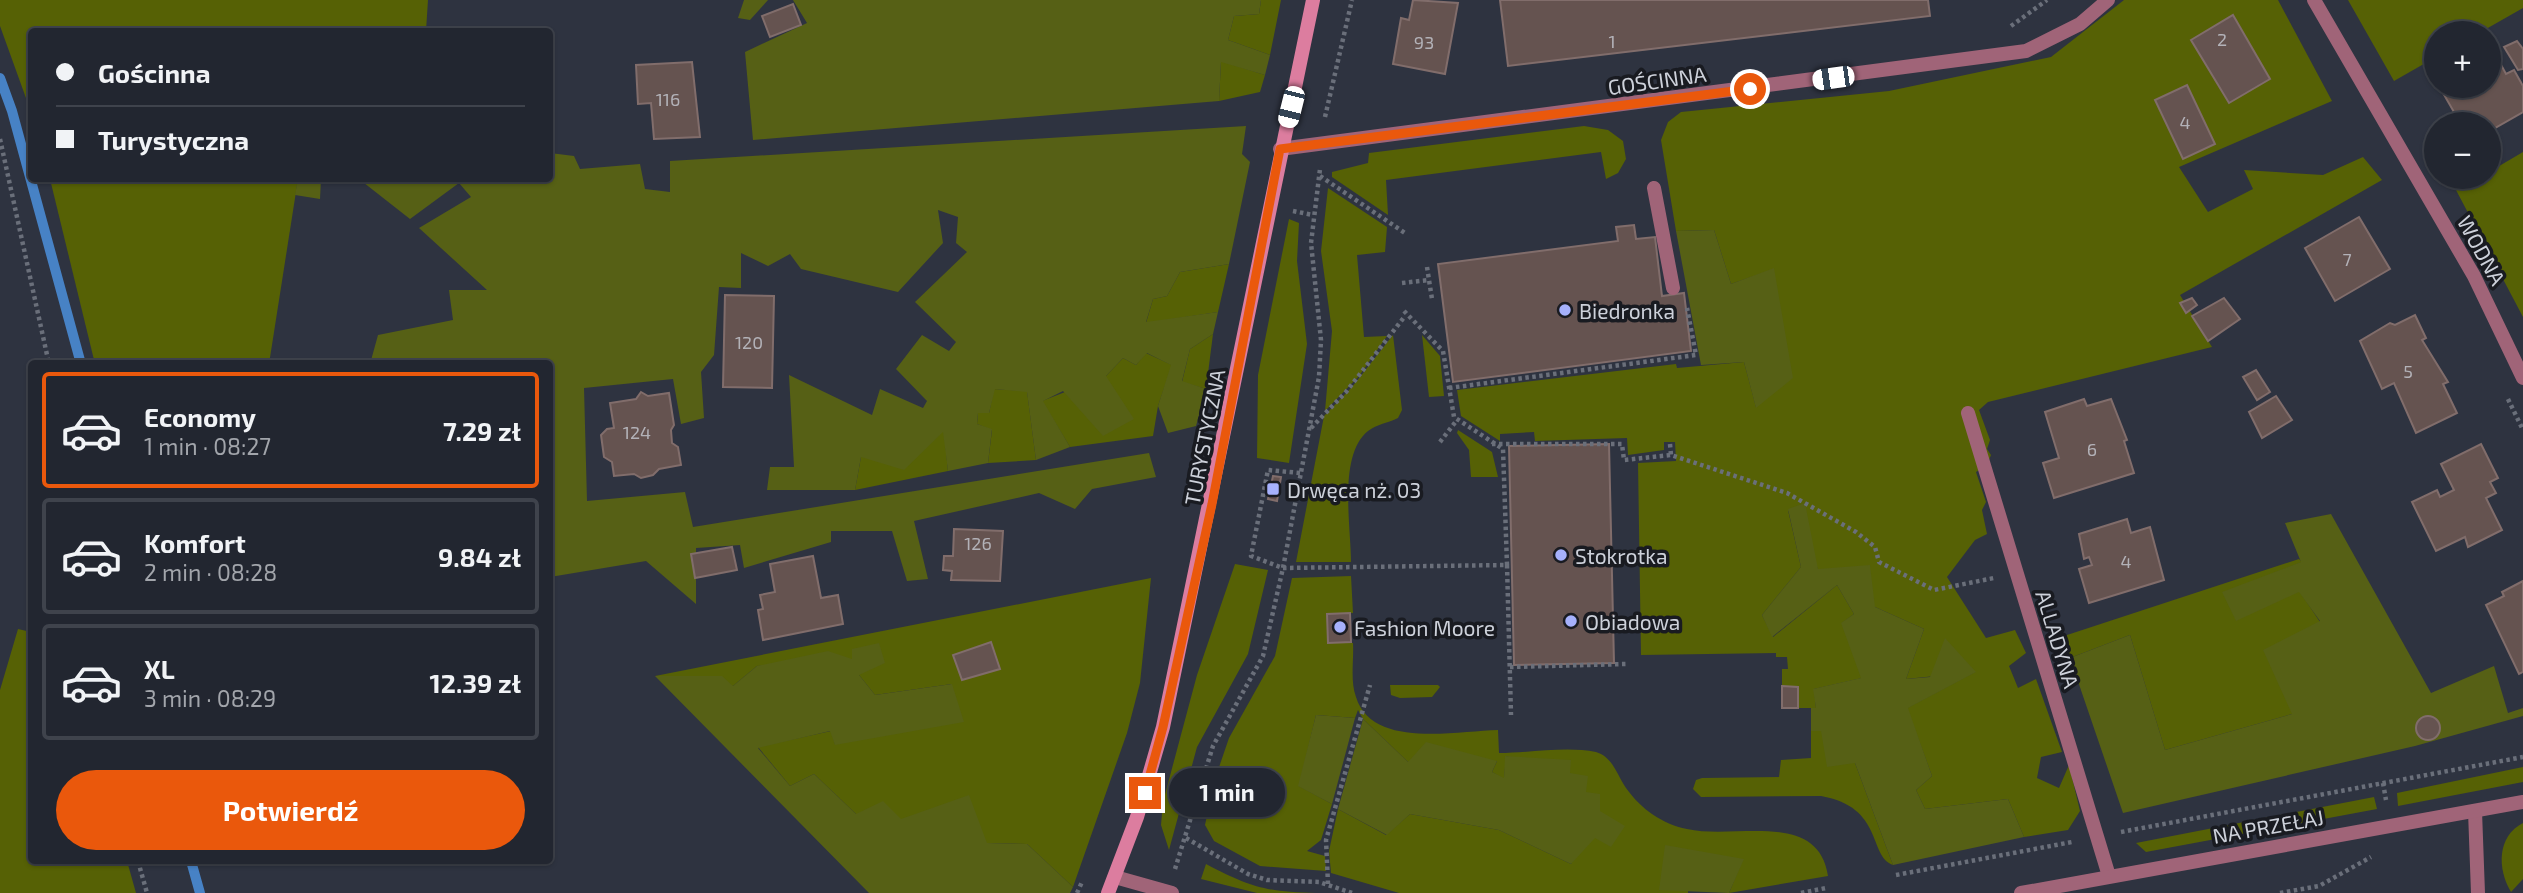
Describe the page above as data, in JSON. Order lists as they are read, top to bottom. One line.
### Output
{"streets":{"main road":["TURYSTYCZNA"],"street":["GOŚCINNA","WODNA","ALLADYNA","NA PRZEŁAJ"]},"crossings":[["GOŚCINNA","TURYSTYCZNA"],["ALLADYNA","NA PRZEŁAJ"]],"places":{"other":["Biedronka","Stokrotka","Obiadowa","Fashion Moore"],"transit":["Drwęca nż. 03"]},"house_numbers":["2","1","93","116","4","7","120","5","124","6","126","4"],"page":{"map_buttons":["+","−"],"banner":["Gościnna","Turystyczna"],"list":[{"name":"Economy","note":"1 min · 08:27","value":"7.29 zł"},{"name":"Komfort","note":"2 min · 08:28","value":"9.84 zł"},{"name":"XL","note":"3 min · 08:29","value":"12.39 zł"}],"buttons":"Potwierdź","bubble":"1 min"}}
